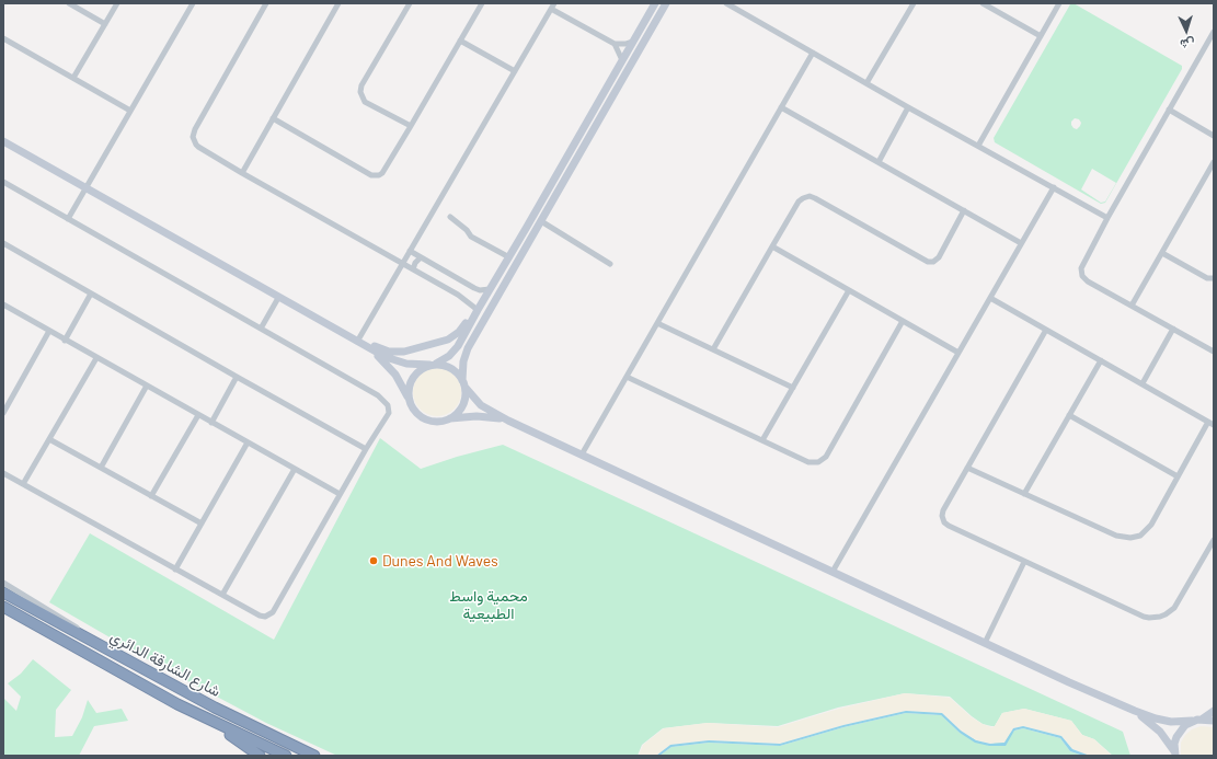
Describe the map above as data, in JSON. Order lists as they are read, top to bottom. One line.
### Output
{"streets":{"highway":["شارع الشارقة الدائري"]},"parks":["محمية واسط الطبيعية"],"places":["Dunes And Waves"],"north":"bottom"}
